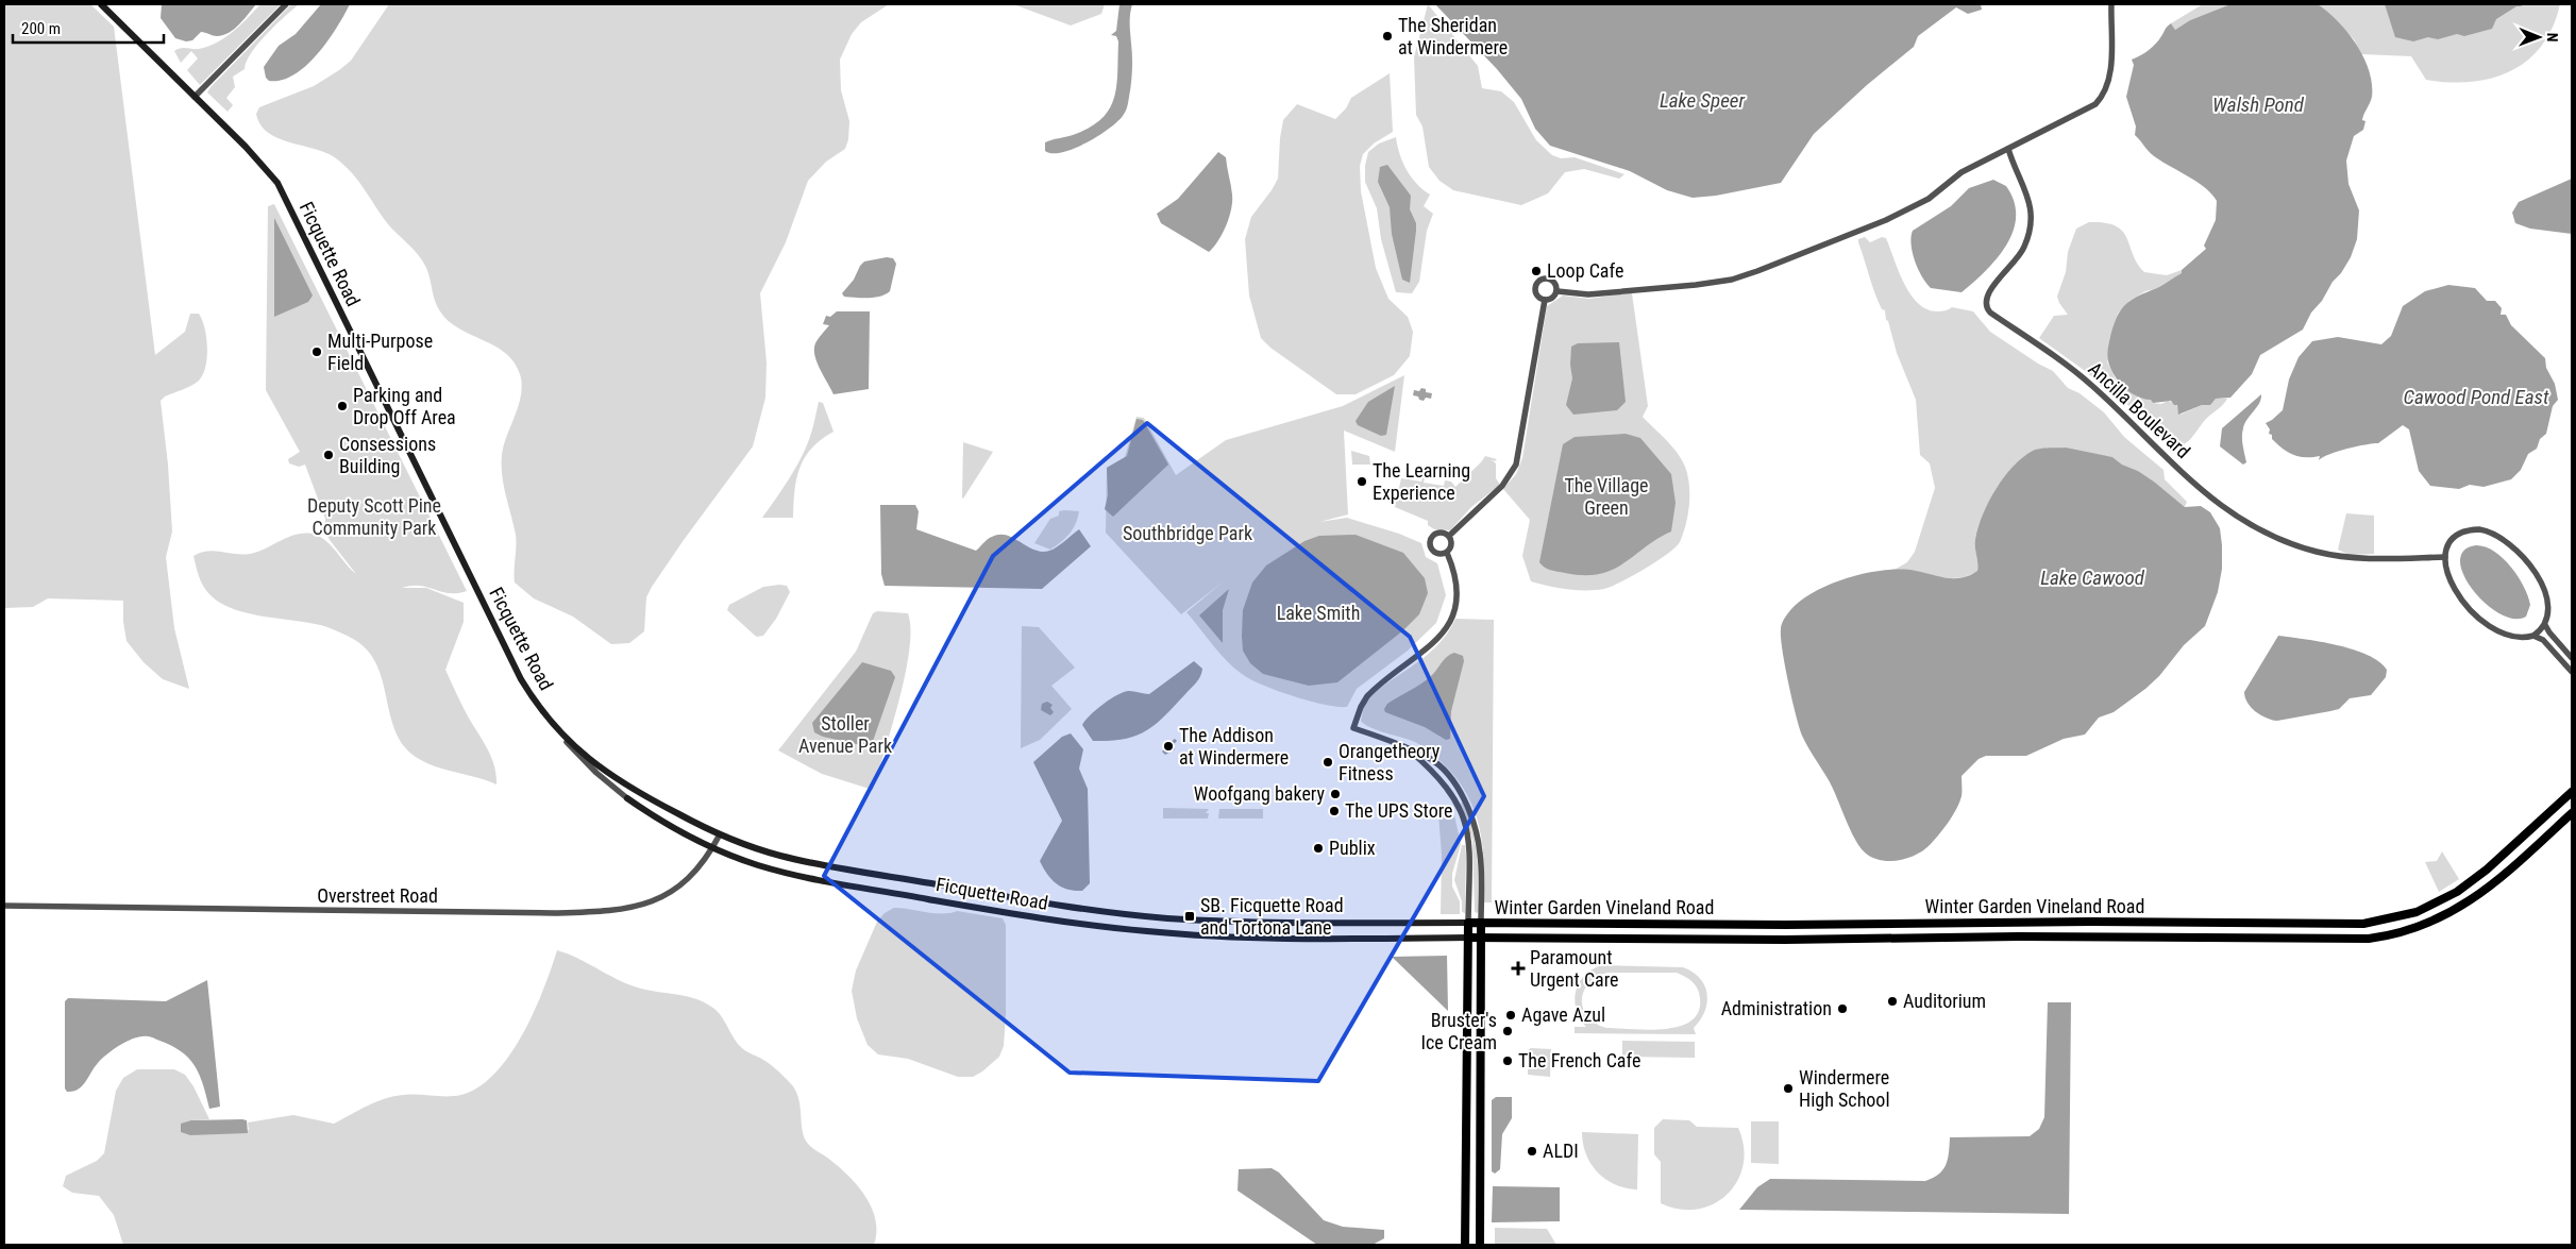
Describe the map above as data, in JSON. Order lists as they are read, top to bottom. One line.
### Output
{"streets":{"main road":["Ficquette Road","Winter Garden Vineland Road"],"street":["Ancilla Boulevard","Overstreet Road"]},"crossings":[["Ficquette Road","Overstreet Road"],["Ficquette Road","Winter Garden Vineland Road"]],"water":["Lake Speer","Walsh Pond","Cawood Pond East","Lake Cawood"],"parks":["The Village Green","Deputy Scott Pine Community Park","Southbridge Park","Lake Smith","Stoller Avenue Park"],"places":{"other":["The Sheridan at Windermere","Loop Cafe","Multi-Purpose Field","Parking and Drop Off Area","Consessions Building","The Learning Experience","The Addison at Windermere","Orangetheory Fitness","Woofgang bakery","The UPS Store","Publix","Auditorium","Administration","Agave Azul","Bruster's Ice Cream","The French Cafe","Windermere High School","ALDI"],"transit":["SB. Ficquette Road and Tortona Lane"],"health":["Paramount Urgent Care"]},"scale_bar":"200 m","north":"right"}
